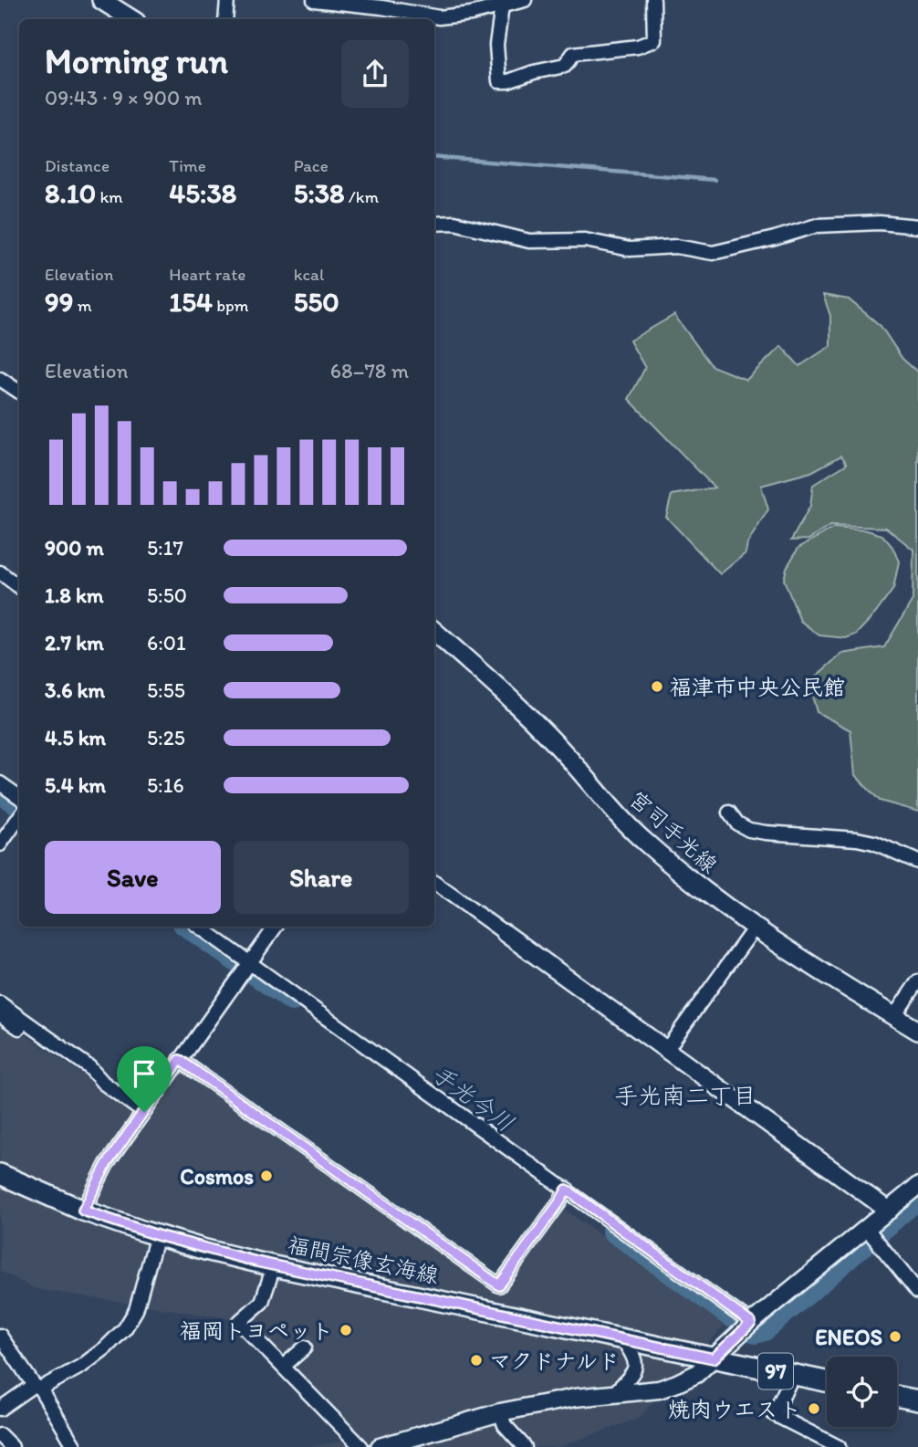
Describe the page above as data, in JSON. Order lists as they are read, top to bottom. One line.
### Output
{"streets":{"main road":["宮司手光線","福間宗像玄海線","97"]},"districts":["手光南二丁目"],"water":["手光今川"],"places":["福津市中央公民館","Cosmos","福岡トヨペット","ENEOS","マクドナルド","焼肉ウエスト"],"page":{"heading":["Morning run","09:43 · 9 × 900 m"],"stats":[["Distance","8.10 km"],["Time","45:38"],["Pace","5:38 /km"],["Elevation","99 m"],["Heart rate","154 bpm"],["kcal","550"]],"chart":["Elevation","68–78 m"],"list":[{"name":"900 m","note":"5:17"},{"name":"1.8 km","note":"5:50"},{"name":"2.7 km","note":"6:01"},{"name":"3.6 km","note":"5:55"},{"name":"4.5 km","note":"5:25"},{"name":"5.4 km","note":"5:16"}],"buttons":["Save","Share"]}}
